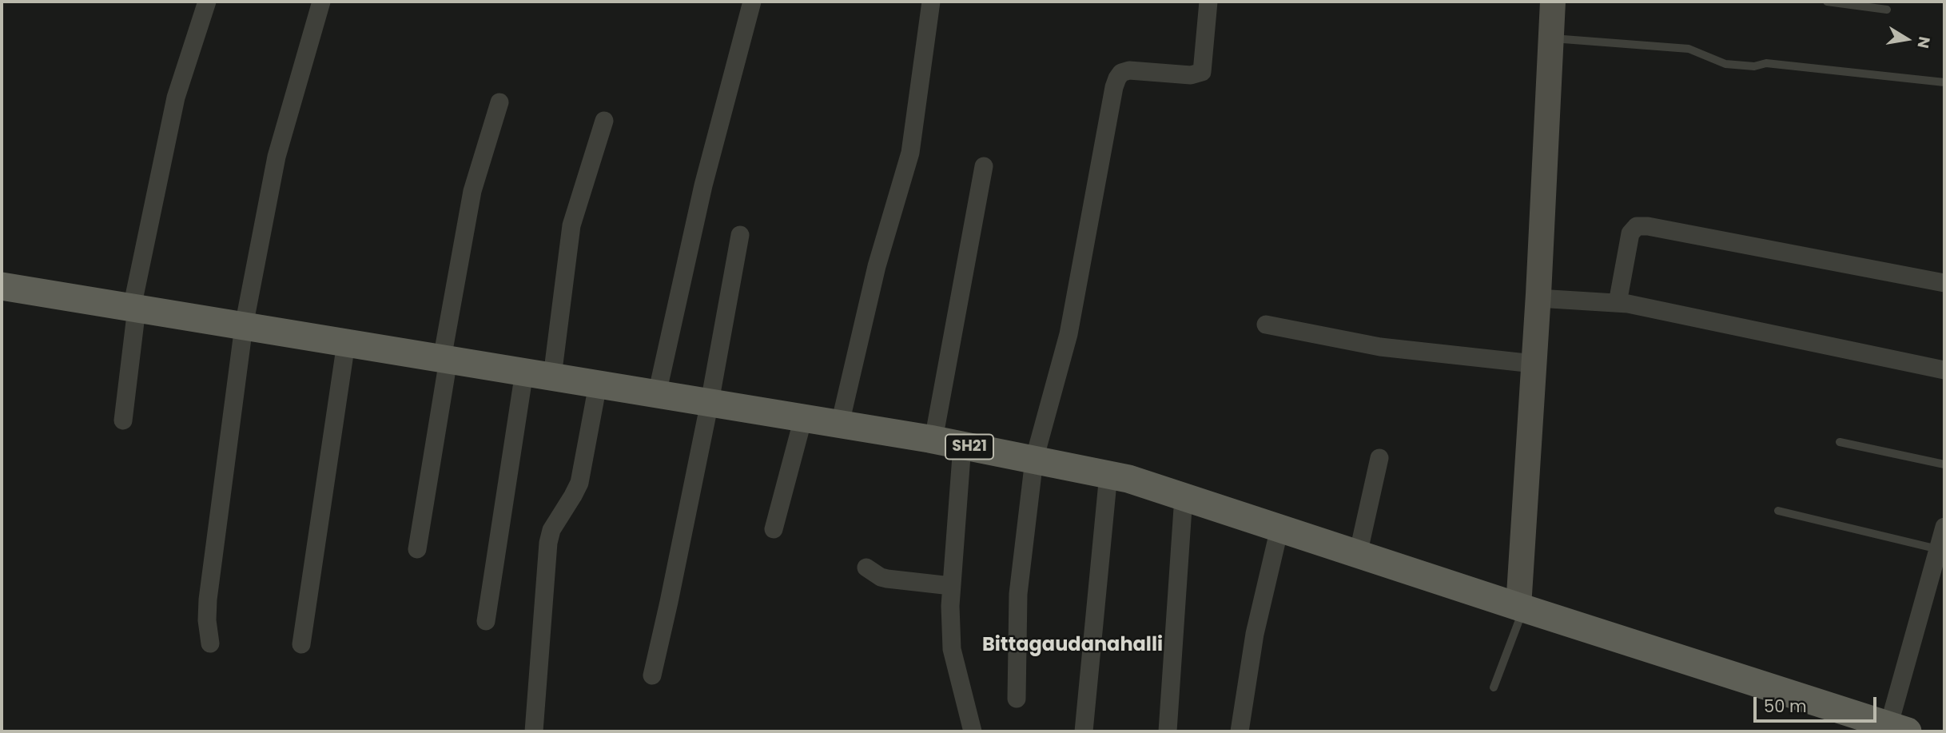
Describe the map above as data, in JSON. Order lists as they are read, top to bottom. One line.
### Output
{"streets":{"main road":["SH21"]},"districts":["Bittagaudanahalli"],"scale_bar":"50 m","north":"right"}
